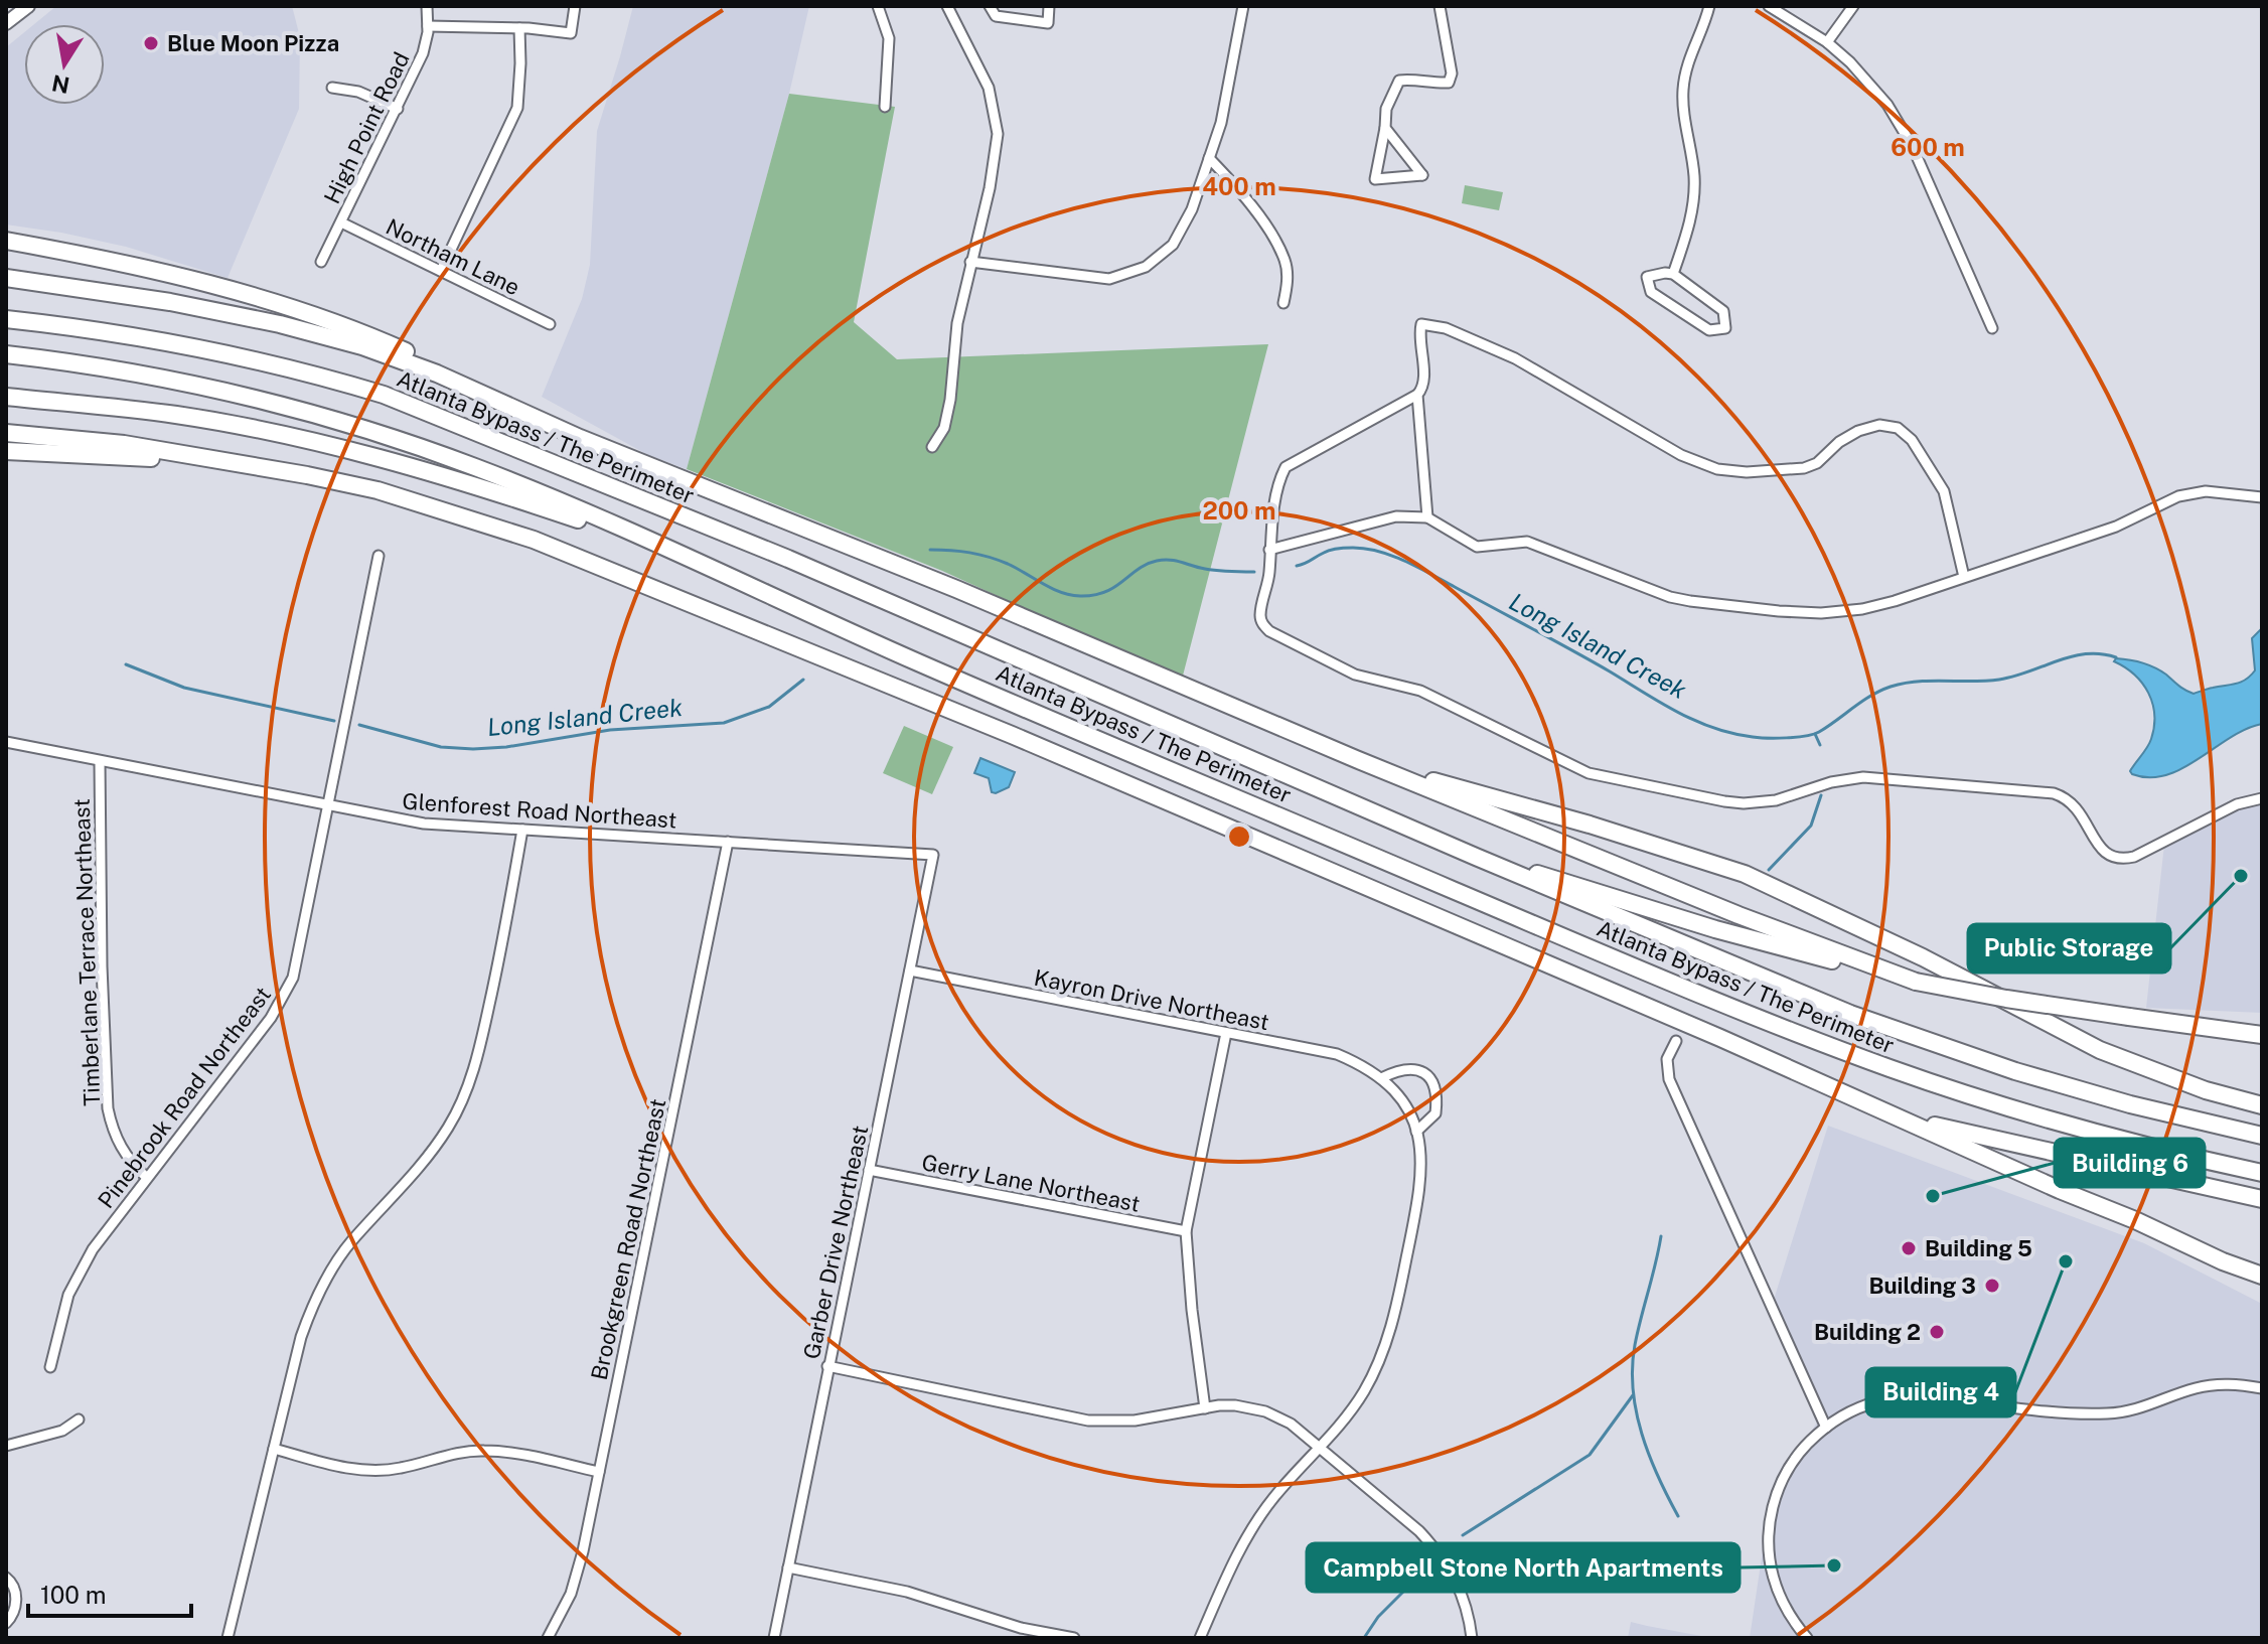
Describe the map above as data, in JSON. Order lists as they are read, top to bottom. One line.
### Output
{"streets":{"highway":["Atlanta Bypass / The Perimeter"],"street":["High Point Road","Northam Lane","Glenforest Road Northeast","Timberlane Terrace Northeast","Kayron Drive Northeast","Pinebrook Road Northeast","Gerry Lane Northeast","Brookgreen Road Northeast","Garber Drive Northeast"]},"crossings":[["High Point Road","Northam Lane"],["Glenforest Road Northeast","Timberlane Terrace Northeast"],["Glenforest Road Northeast","Pinebrook Road Northeast"],["Glenforest Road Northeast","Brookgreen Road Northeast"],["Glenforest Road Northeast","Garber Drive Northeast"],["Timberlane Terrace Northeast","Pinebrook Road Northeast"],["Kayron Drive Northeast","Garber Drive Northeast"],["Gerry Lane Northeast","Garber Drive Northeast"]],"water":["Long Island Creek"],"places":["Blue Moon Pizza","Public Storage","Building 6","Building 5","Building 4","Building 3","Building 2","Campbell Stone North Apartments"],"scale_bar":"100 m","north":"bottom","rings":["600 m","400 m","200 m"]}
